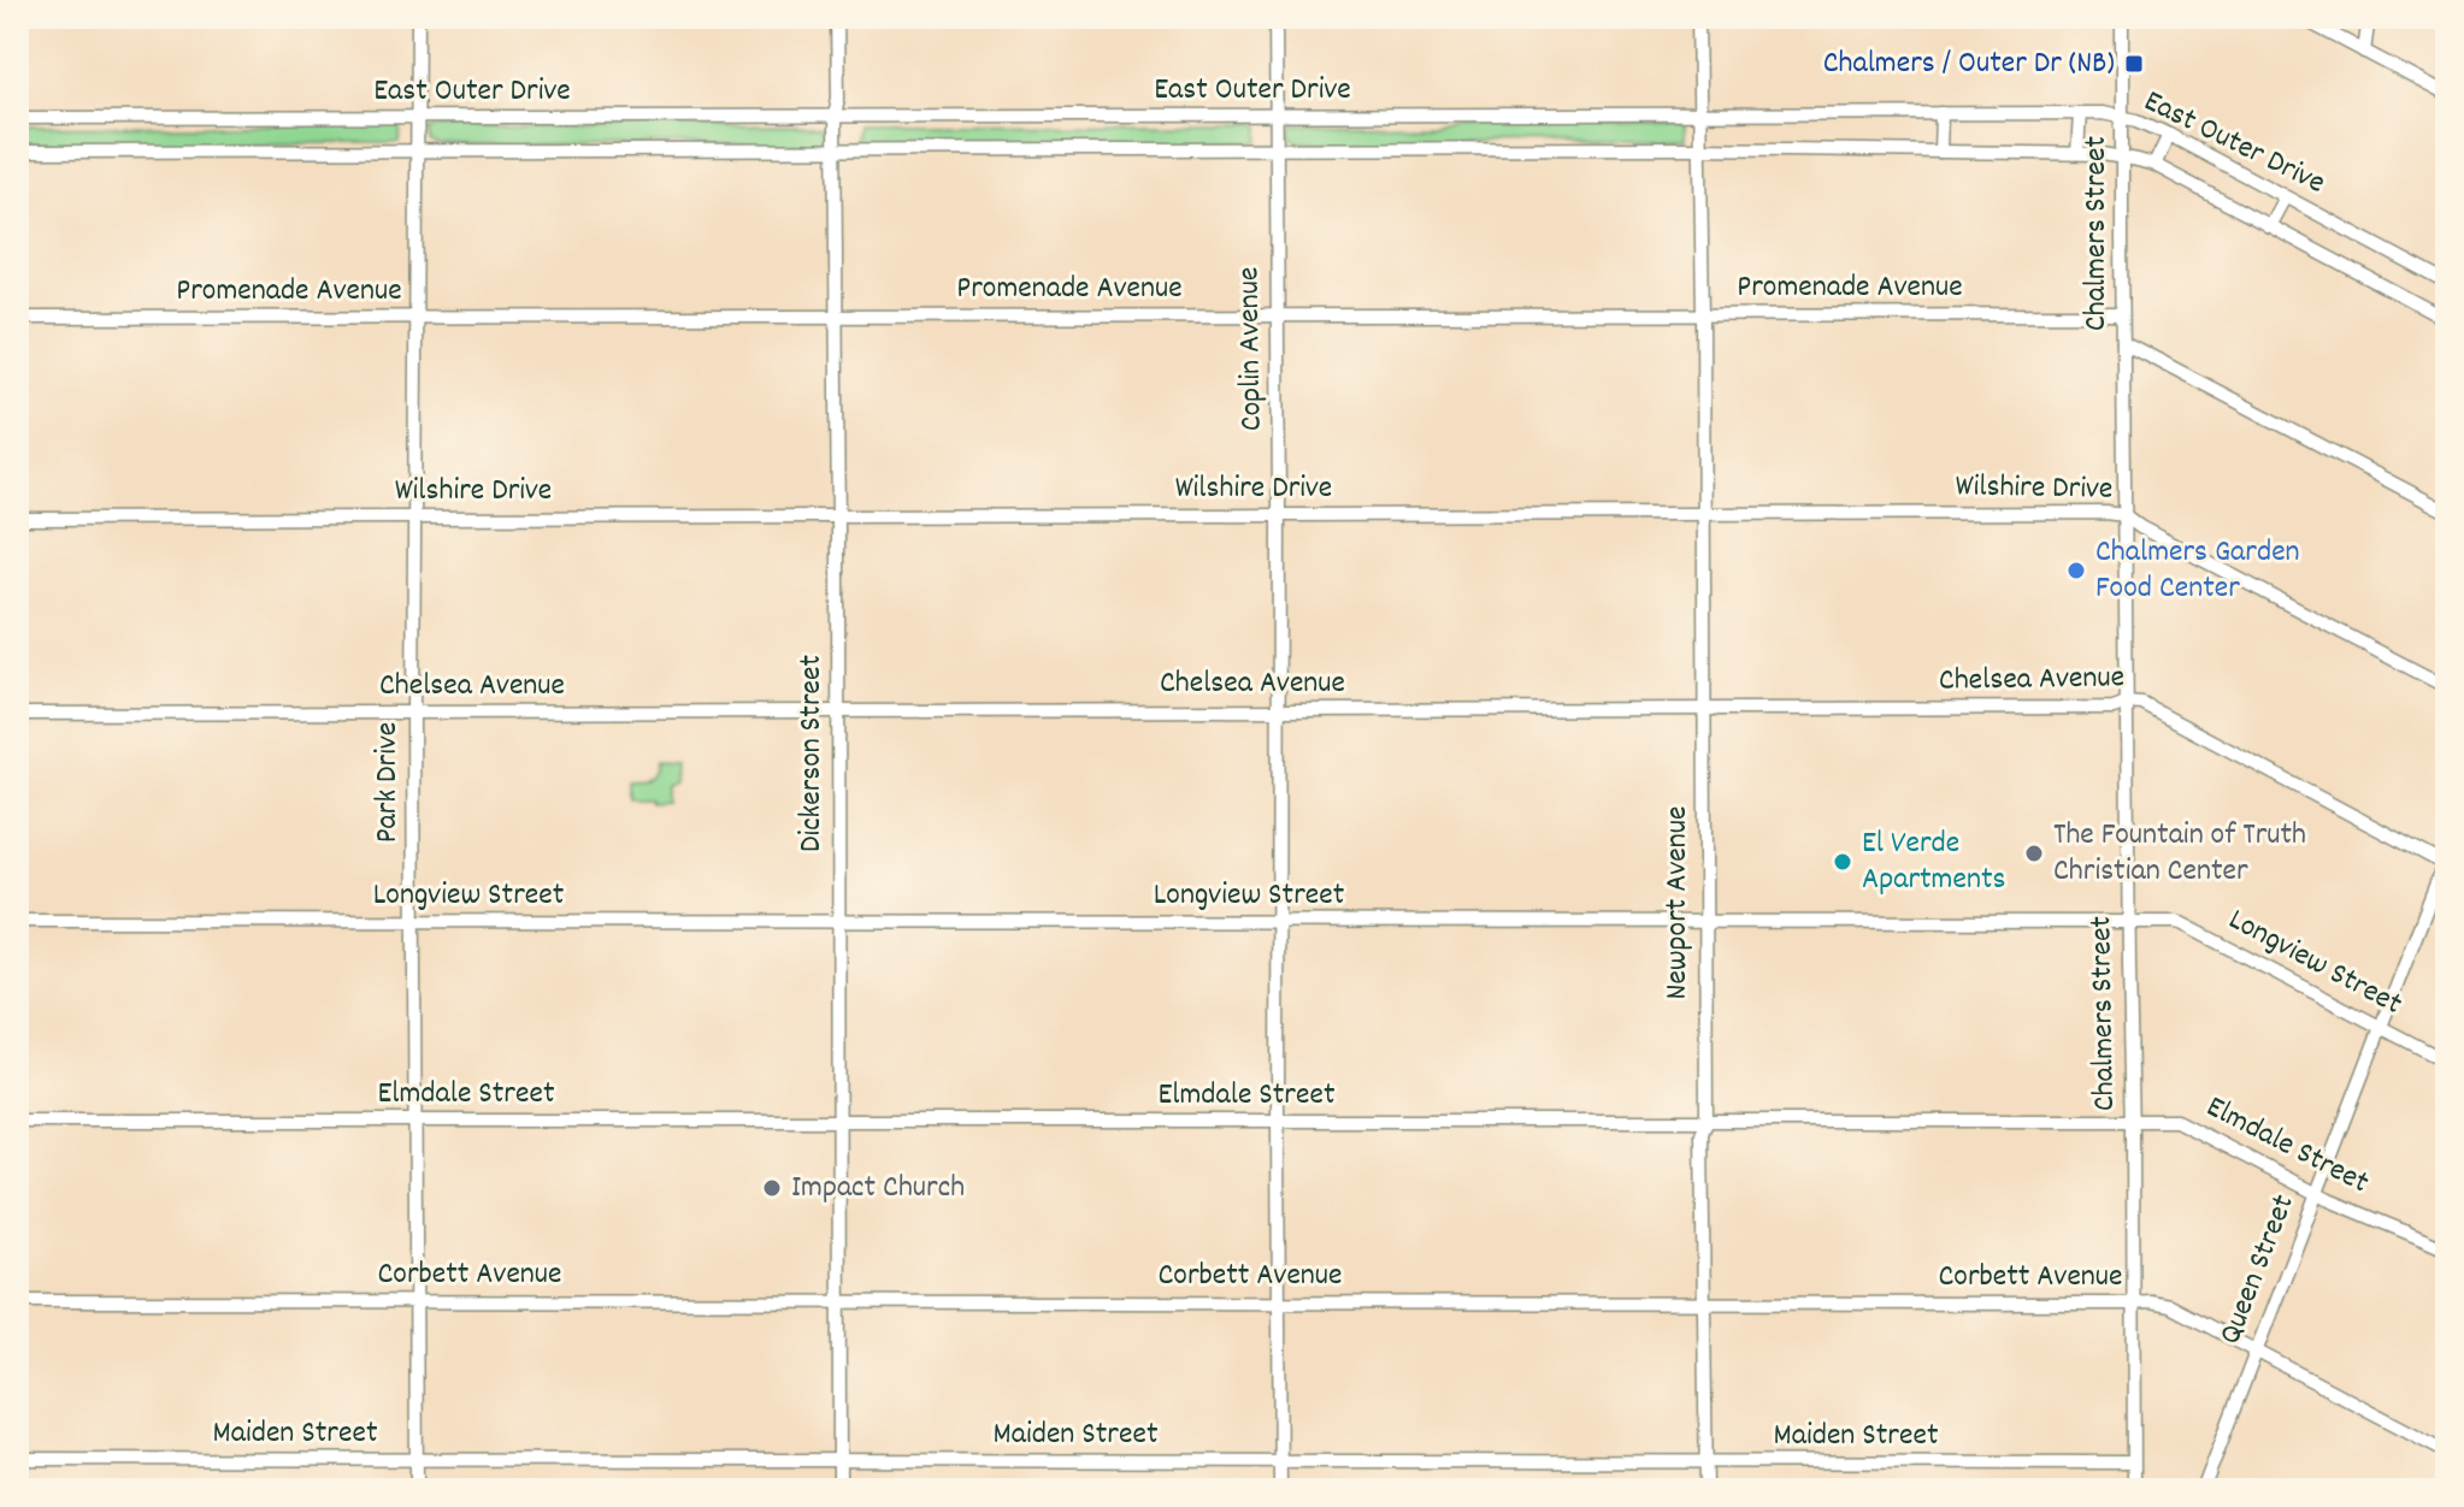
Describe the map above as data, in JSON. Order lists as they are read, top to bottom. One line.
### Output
{"streets":{"street":["East Outer Drive","Chalmers Street","Promenade Avenue","Coplin Avenue","Wilshire Drive","Chelsea Avenue","Dickerson Street","Park Drive","Longview Street","Newport Avenue","Elmdale Street","Queen Street","Corbett Avenue","Maiden Street"]},"crossings":[["East Outer Drive","Chalmers Street"],["East Outer Drive","Coplin Avenue"],["East Outer Drive","Dickerson Street"],["East Outer Drive","Park Drive"],["East Outer Drive","Newport Avenue"],["Chalmers Street","Promenade Avenue"],["Chalmers Street","Wilshire Drive"],["Chalmers Street","Chelsea Avenue"],["Chalmers Street","Longview Street"],["Chalmers Street","Elmdale Street"],["Chalmers Street","Corbett Avenue"],["Chalmers Street","Maiden Street"],["Promenade Avenue","Coplin Avenue"],["Promenade Avenue","Dickerson Street"],["Promenade Avenue","Park Drive"],["Promenade Avenue","Newport Avenue"],["Coplin Avenue","Wilshire Drive"],["Coplin Avenue","Chelsea Avenue"],["Coplin Avenue","Longview Street"],["Coplin Avenue","Elmdale Street"],["Coplin Avenue","Corbett Avenue"],["Coplin Avenue","Maiden Street"],["Wilshire Drive","Dickerson Street"],["Wilshire Drive","Park Drive"],["Wilshire Drive","Newport Avenue"],["Chelsea Avenue","Dickerson Street"],["Chelsea Avenue","Park Drive"],["Chelsea Avenue","Newport Avenue"],["Chelsea Avenue","Queen Street"],["Dickerson Street","Longview Street"],["Dickerson Street","Elmdale Street"],["Dickerson Street","Corbett Avenue"],["Dickerson Street","Maiden Street"],["Park Drive","Longview Street"],["Park Drive","Elmdale Street"],["Park Drive","Corbett Avenue"],["Park Drive","Maiden Street"],["Longview Street","Newport Avenue"],["Longview Street","Queen Street"],["Newport Avenue","Elmdale Street"],["Newport Avenue","Corbett Avenue"],["Newport Avenue","Maiden Street"],["Elmdale Street","Queen Street"],["Queen Street","Corbett Avenue"]],"places":{"transit":["Chalmers / Outer Dr (NB)"],"other":["Chalmers Garden Food Center","The Fountain of Truth Christian Center","El Verde Apartments","Impact Church"]}}
